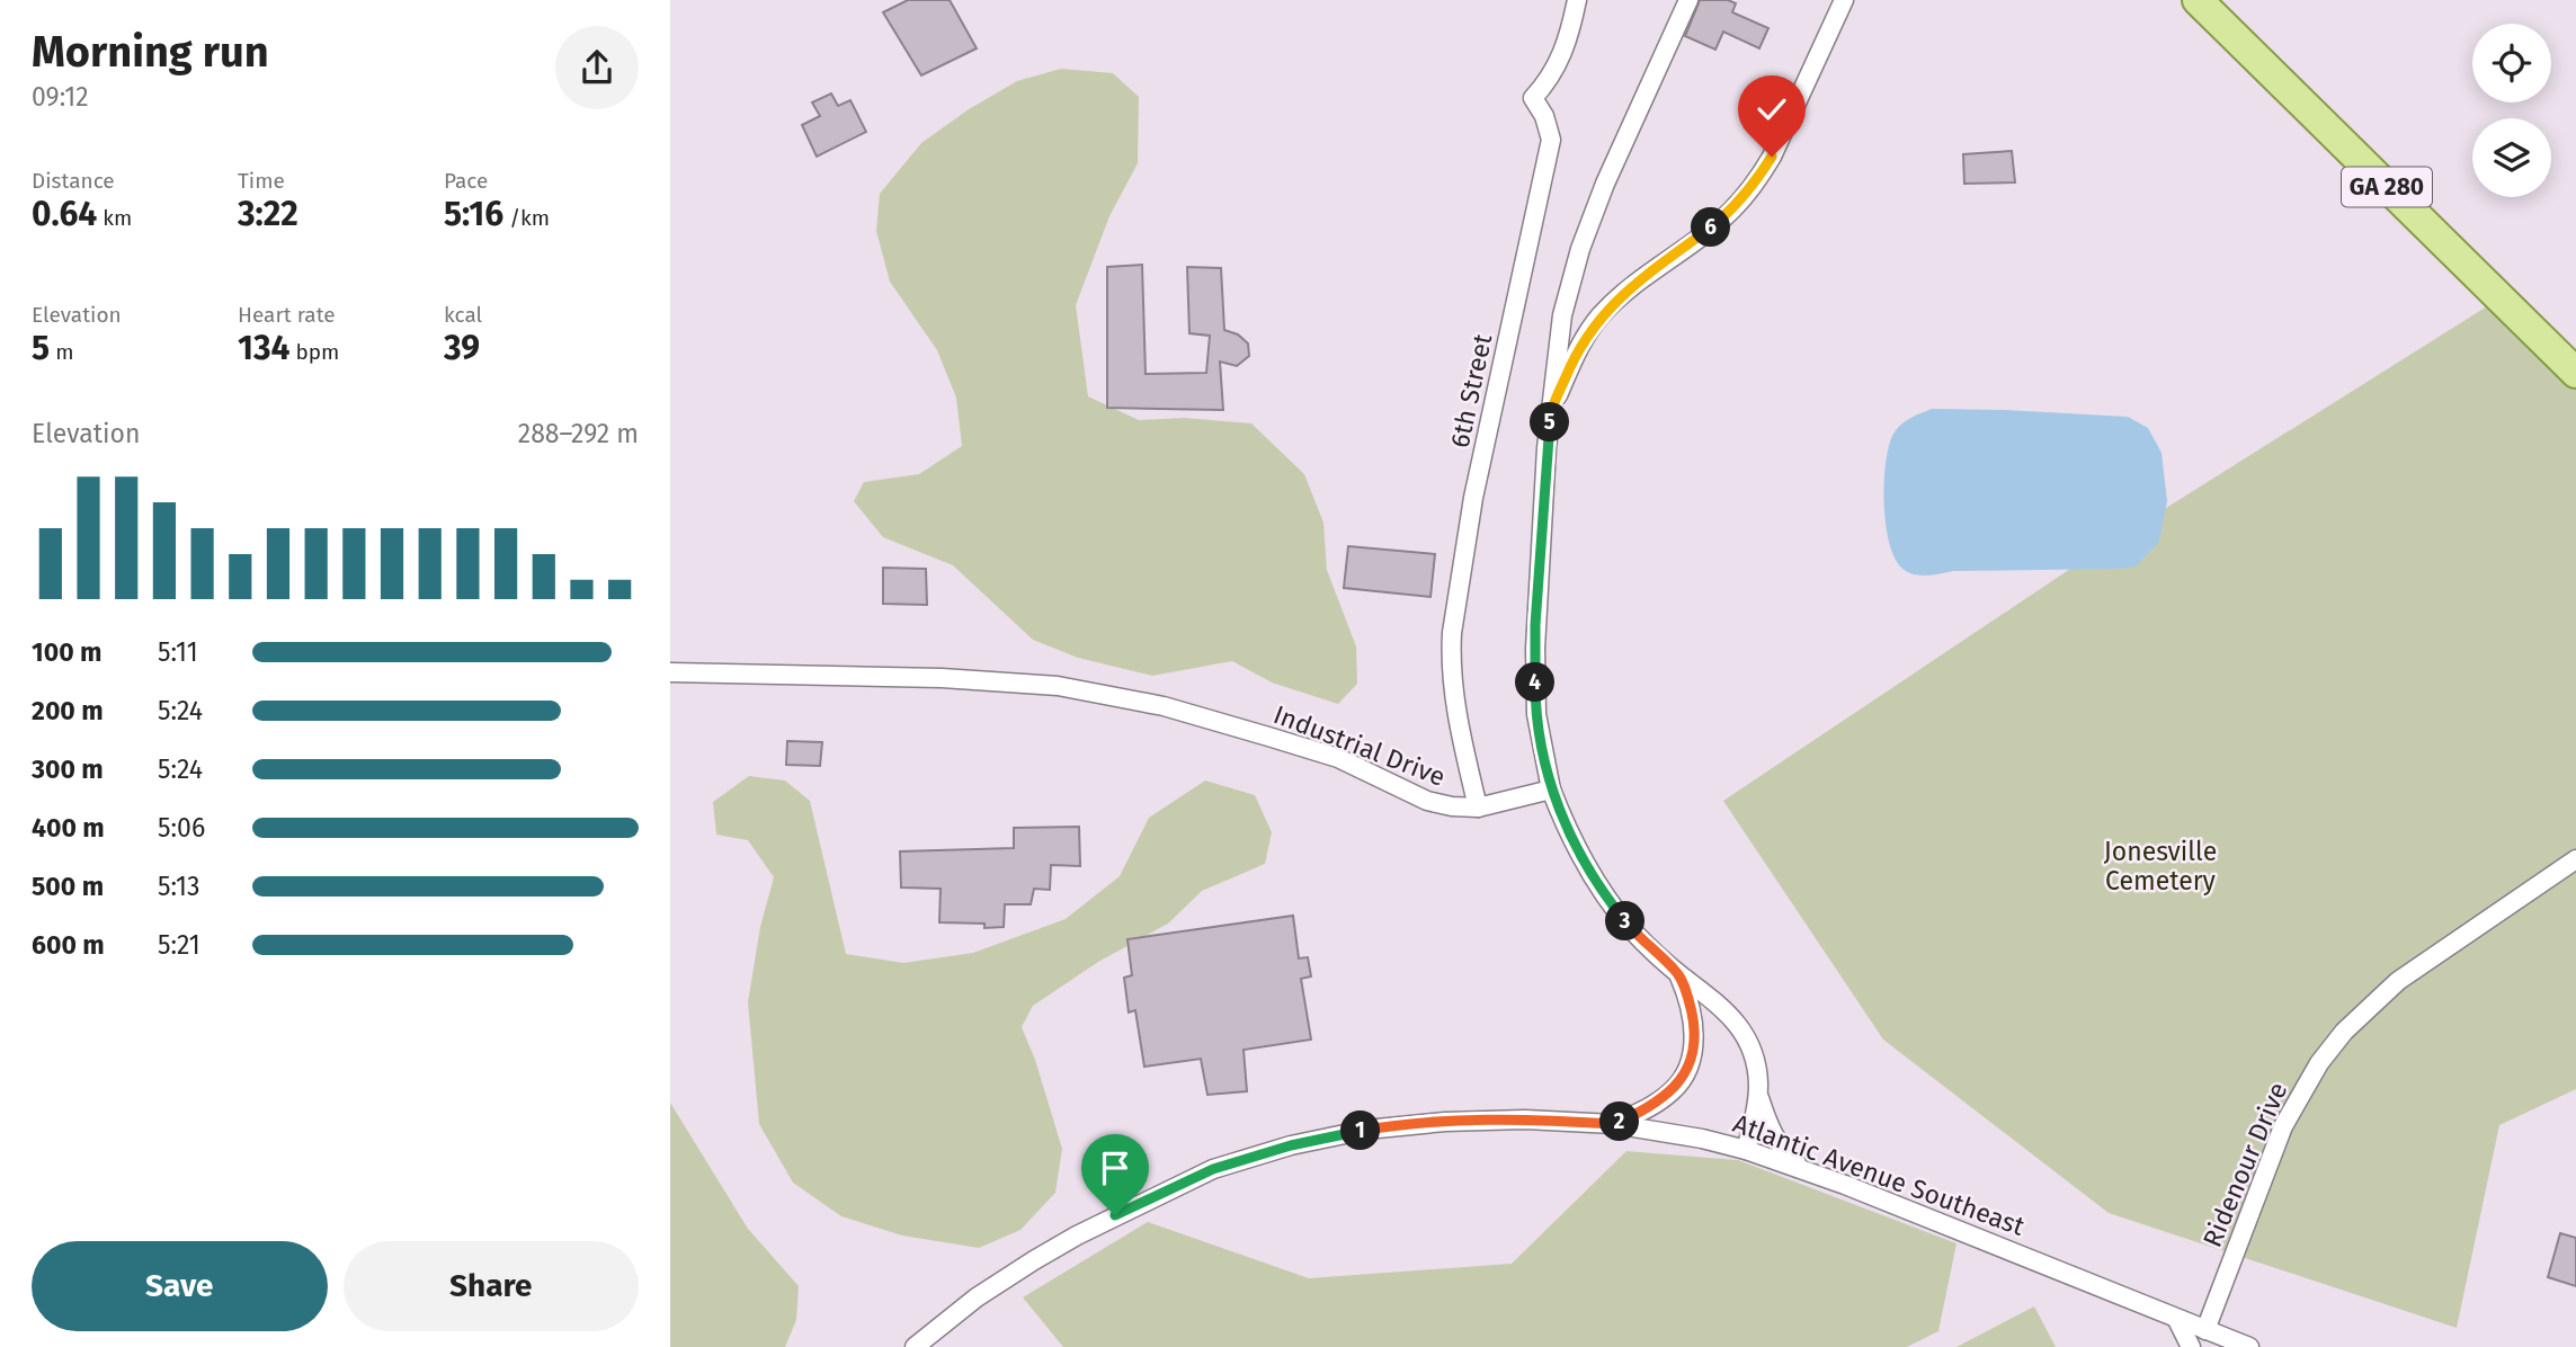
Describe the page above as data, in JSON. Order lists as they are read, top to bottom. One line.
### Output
{"streets":{"main road":["GA 280"],"street":["6th Street","Industrial Drive","Ridenour Drive","Atlantic Avenue Southeast"]},"crossings":[["6th Street","Industrial Drive"],["Ridenour Drive","Atlantic Avenue Southeast"]],"parks":["Jonesville Cemetery"],"page":{"heading":["Morning run","09:12"],"stats":[["Distance","0.64 km"],["Time","3:22"],["Pace","5:16 /km"],["Elevation","5 m"],["Heart rate","134 bpm"],["kcal","39"]],"pins":["6","5","4","3","2","1"],"chart":["Elevation","288–292 m"],"list":[{"name":"100 m","note":"5:11"},{"name":"200 m","note":"5:24"},{"name":"300 m","note":"5:24"},{"name":"400 m","note":"5:06"},{"name":"500 m","note":"5:13"},{"name":"600 m","note":"5:21"}],"buttons":["Save","Share"]}}
